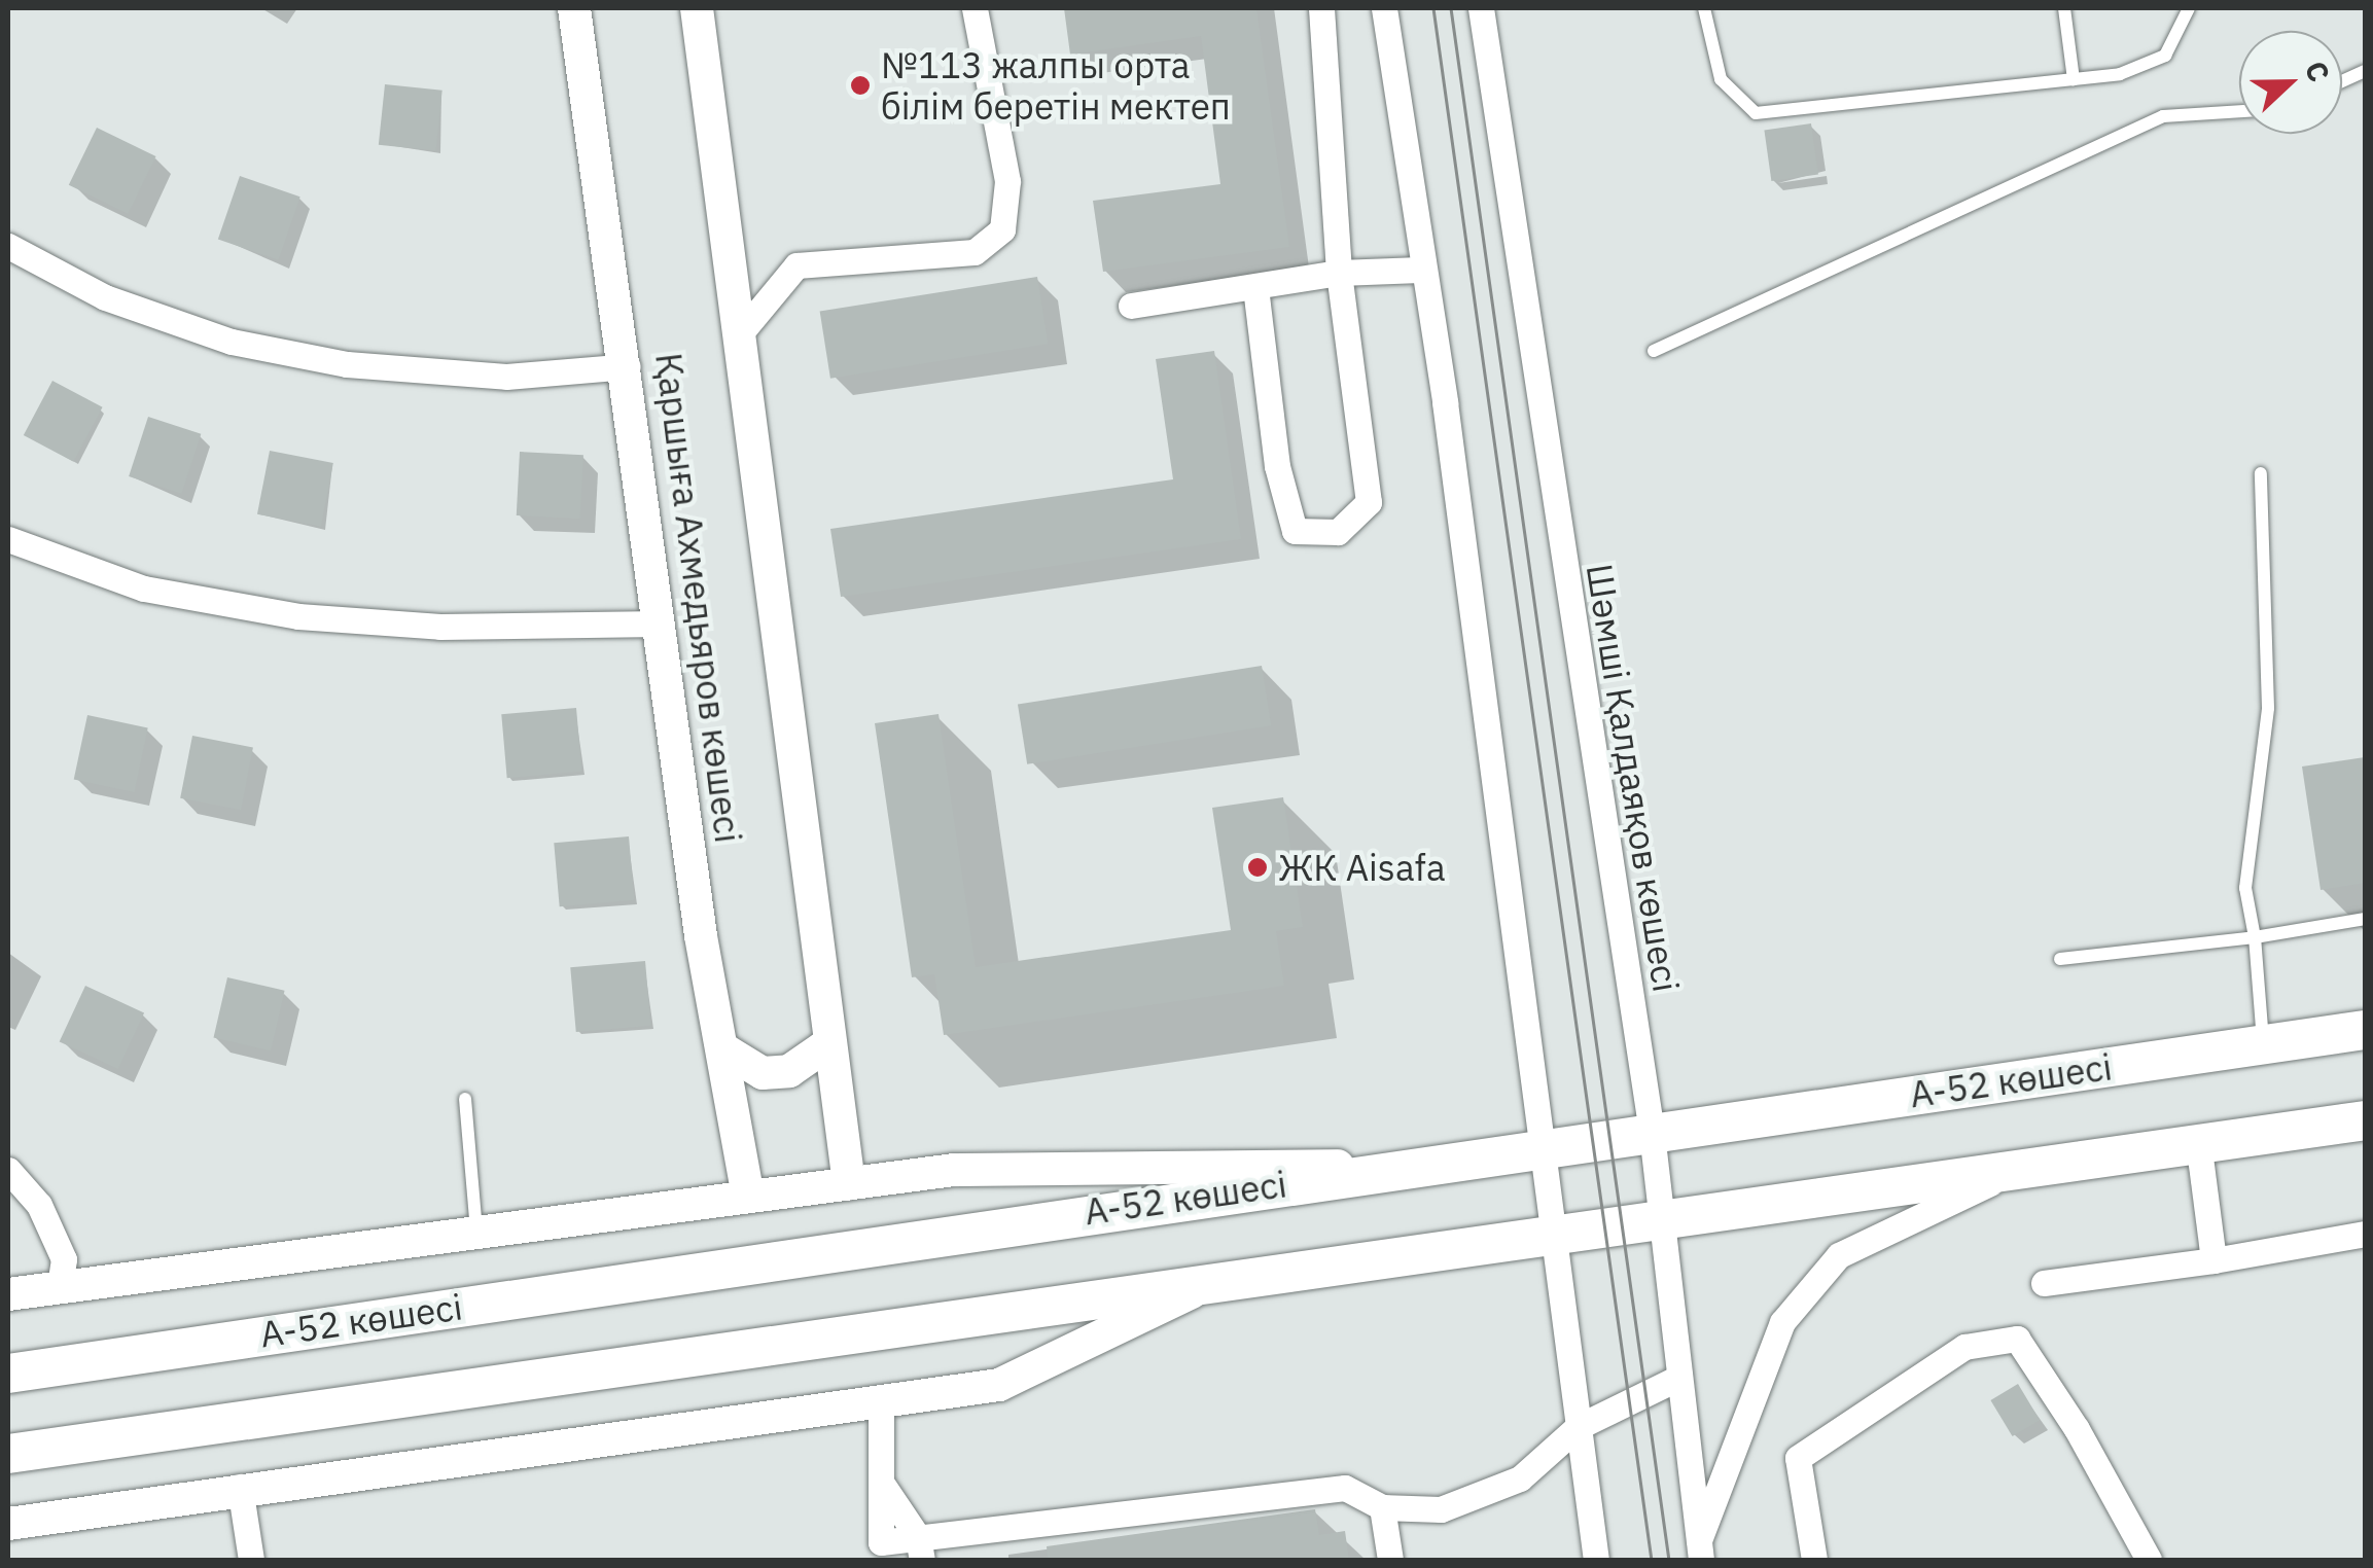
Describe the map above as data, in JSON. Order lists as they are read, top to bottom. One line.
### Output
{"streets":{"main road":["А-52 көшесі"],"street":["Қаршыға Ахмедьяров көшесі","Шәмші Қалдаяқов көшесі"]},"crossings":[["Шәмші Қалдаяқов көшесі","А-52 көшесі"]],"places":["№113 жалпы орта білім беретін мектеп","ЖК Aisafa"],"north":"right"}
